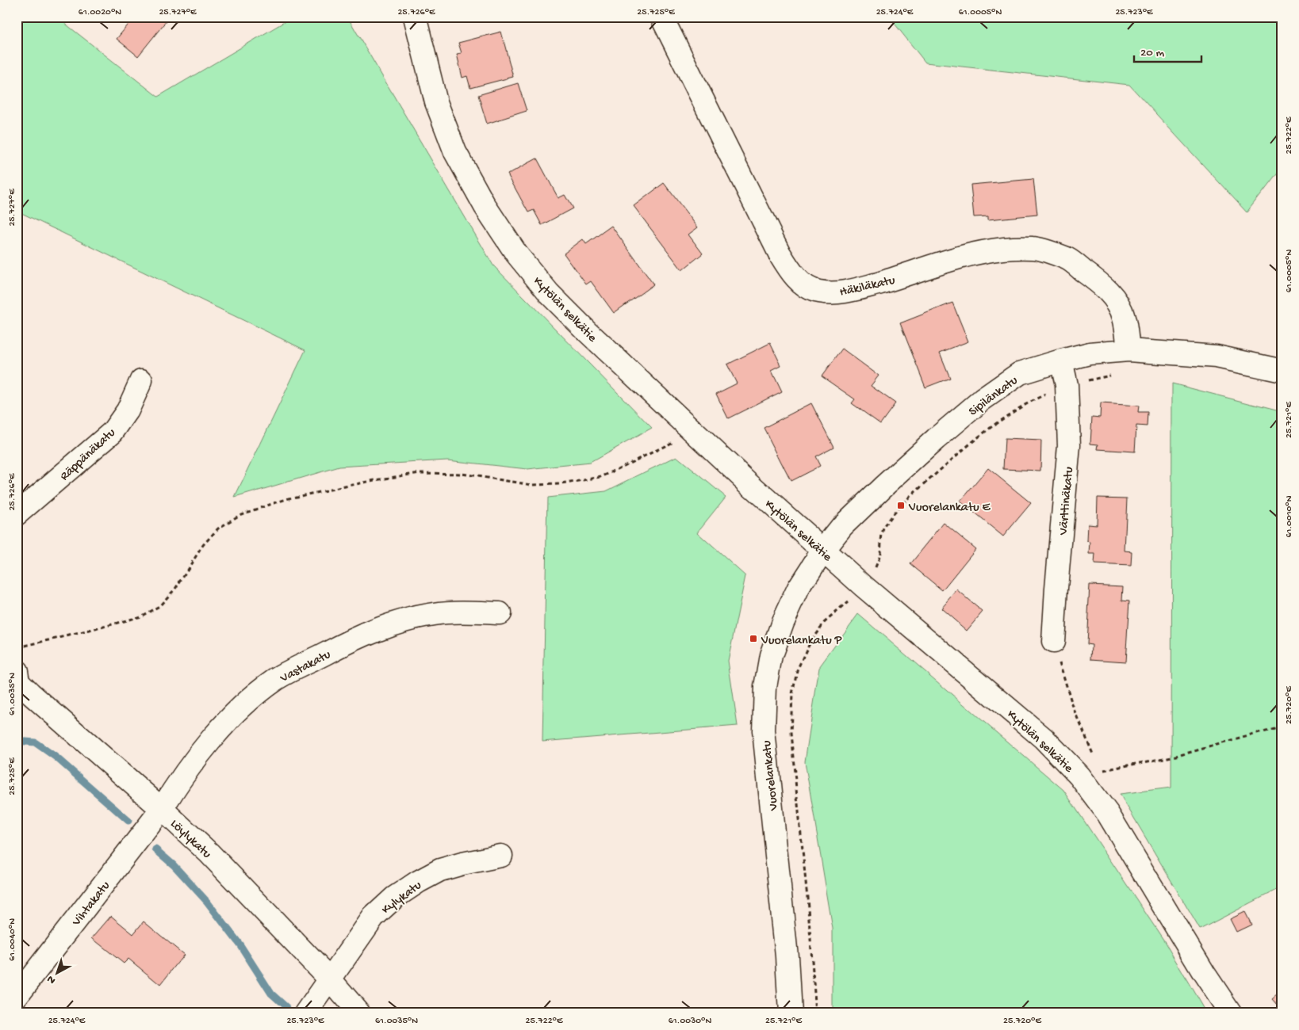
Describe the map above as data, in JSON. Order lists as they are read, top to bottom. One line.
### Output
{"streets":{"street":["Häkiläkatu","Kytölän selkätie","Sipilänkatu","Räppänäkatu","Värttinäkatu","Vastakatu","Vuorelankatu","Löylykatu","Kylykatu","Vihtakatu"]},"crossings":[["Häkiläkatu","Sipilänkatu"],["Kytölän selkätie","Sipilänkatu"],["Kytölän selkätie","Vuorelankatu"],["Sipilänkatu","Värttinäkatu"],["Sipilänkatu","Vuorelankatu"],["Vastakatu","Löylykatu"],["Vastakatu","Vihtakatu"],["Löylykatu","Kylykatu"],["Löylykatu","Vihtakatu"]],"places":{"transit":["Vuorelankatu E","Vuorelankatu P"]},"scale_bar":"20 m","north":"bottom left","coordinates":["61.0020°N","25.727°E","25.726°E","25.725°E","25.724°E","61.0005°N","25.723°E","25.722°E","25.721°E","61.0010°N","61.0035°N","25.720°E","61.0040°N","61.0030°N"]}
